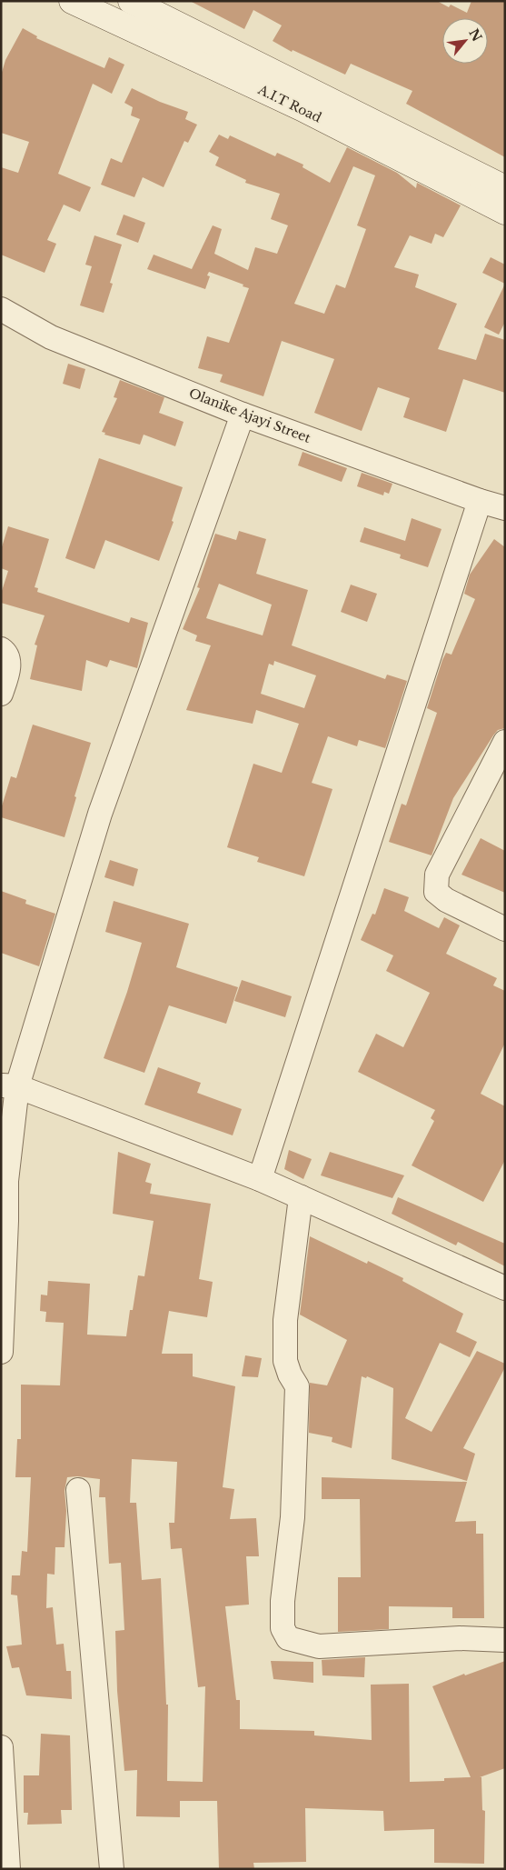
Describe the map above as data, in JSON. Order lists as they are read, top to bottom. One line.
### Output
{"streets":{"street":["A.I.T Road","Olanike Ajayi Street"]},"north":"top right"}
